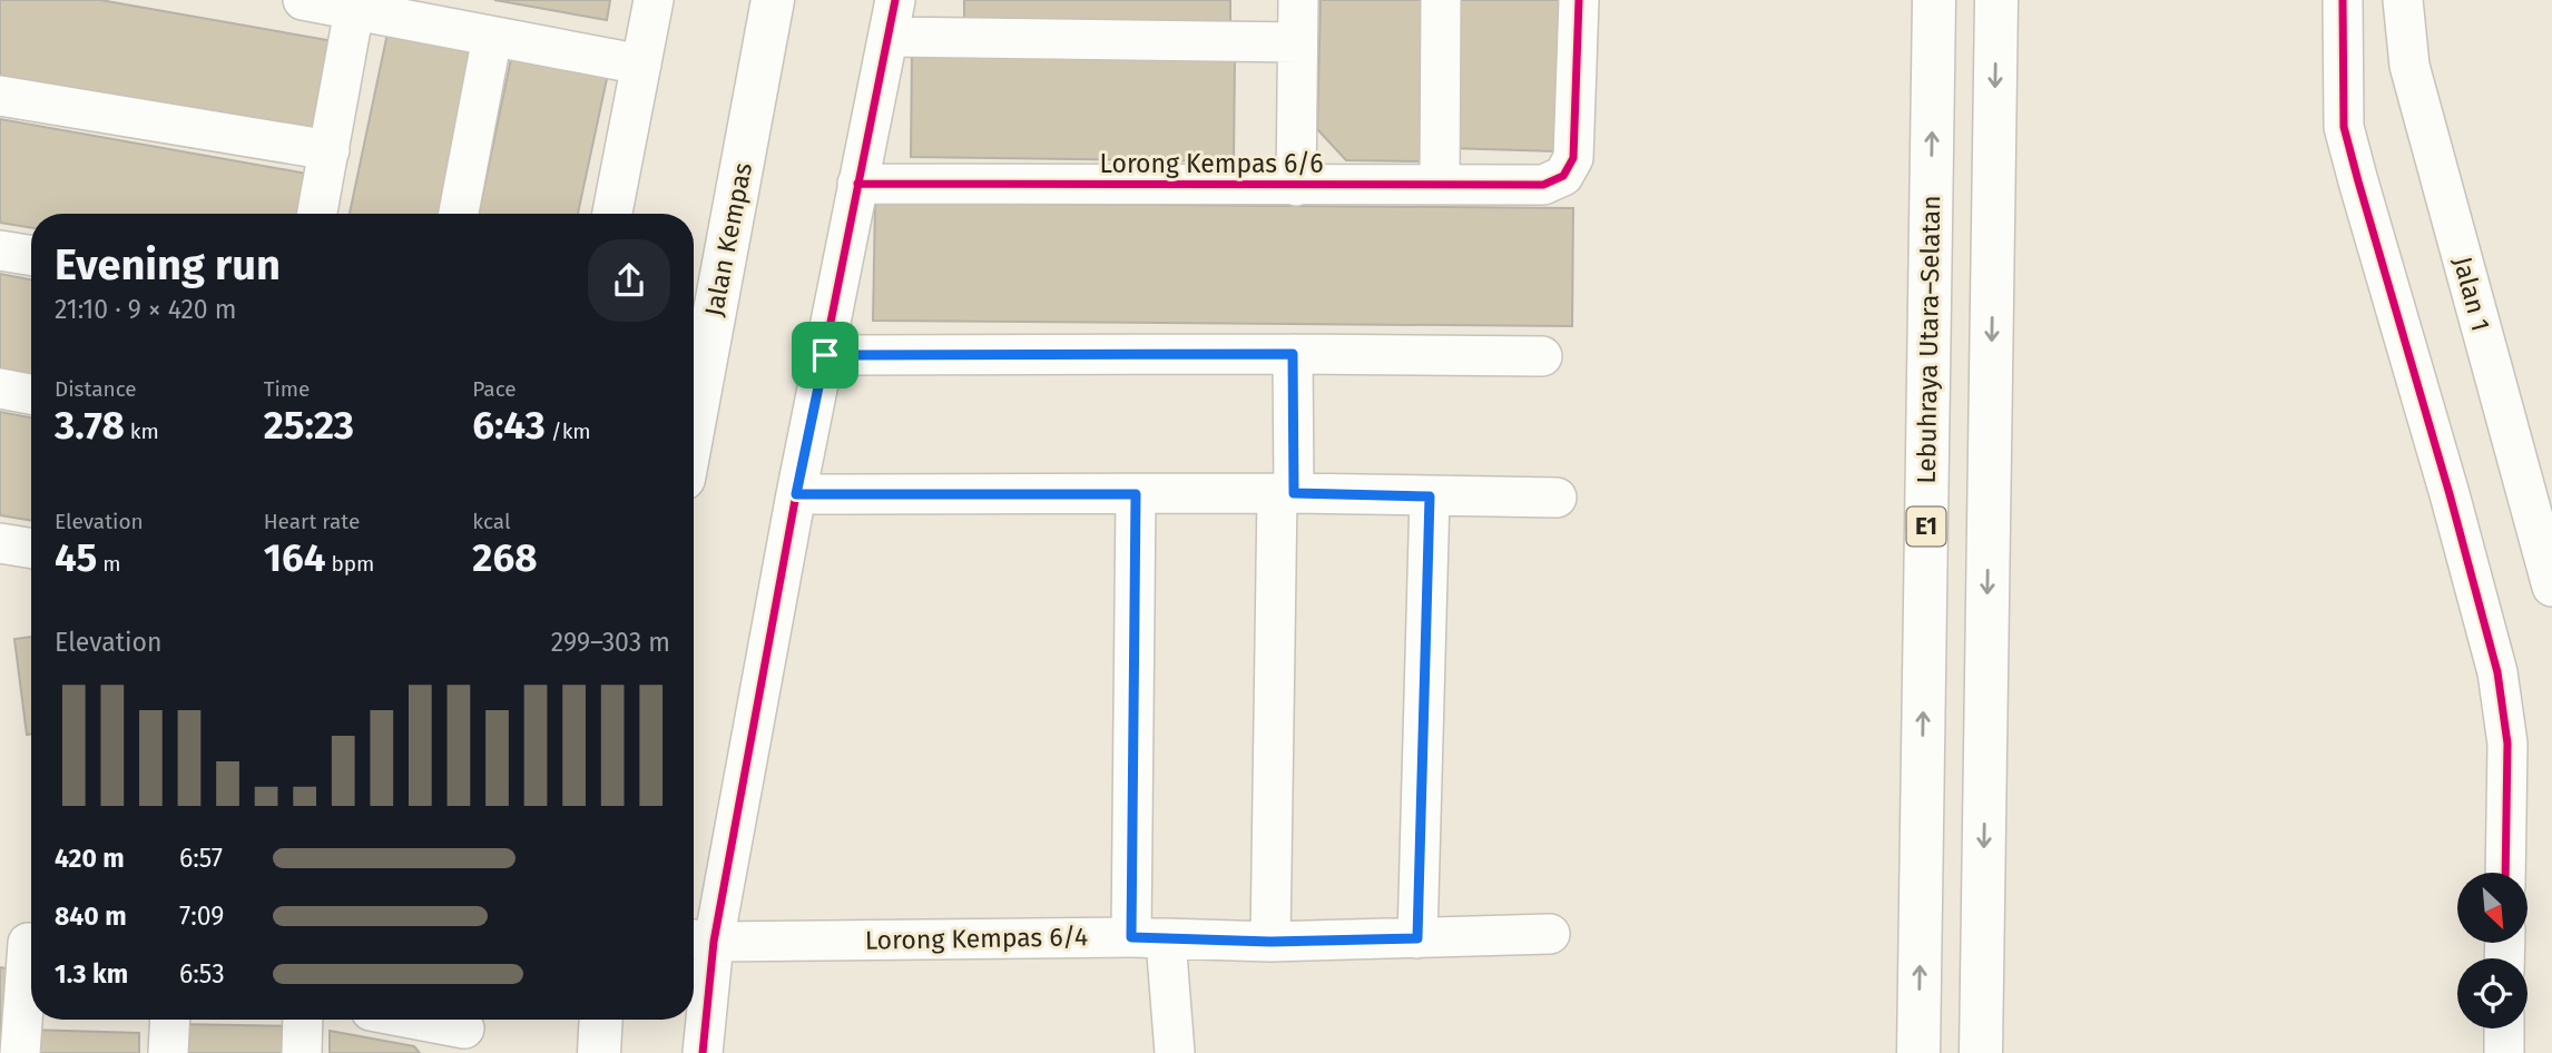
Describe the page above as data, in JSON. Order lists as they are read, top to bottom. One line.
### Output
{"streets":{"main road":["Jalan Kempas","Lebuhraya Utara–Selatan","E1"],"street":["Lorong Kempas 6/6","Jalan 1","Lorong Kempas 6/4"]},"north":"bottom right","page":{"heading":["Evening run","21:10 · 9 × 420 m"],"stats":[["Distance","3.78 km"],["Time","25:23"],["Pace","6:43 /km"],["Elevation","45 m"],["Heart rate","164 bpm"],["kcal","268"]],"chart":["Elevation","299–303 m"],"list":[{"name":"420 m","note":"6:57"},{"name":"840 m","note":"7:09"},{"name":"1.3 km","note":"6:53"}]}}
